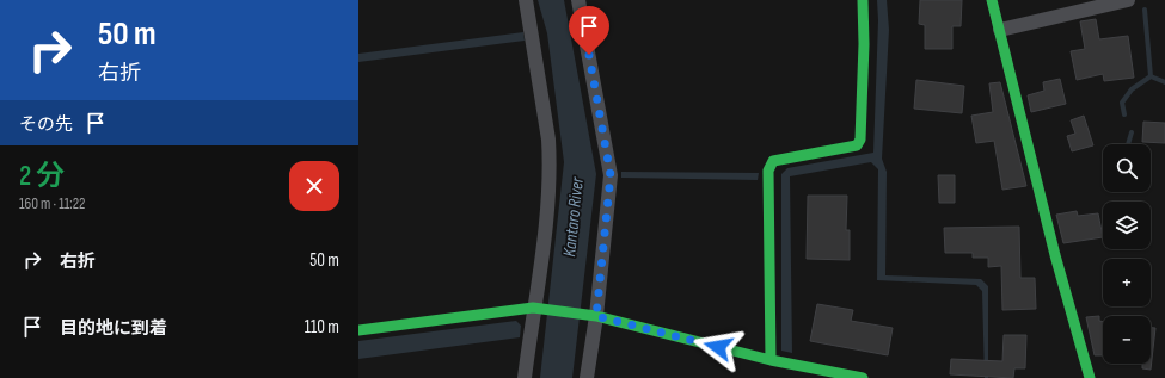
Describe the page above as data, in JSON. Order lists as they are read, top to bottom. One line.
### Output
{"water":["Kantaro River"],"page":{"turn":["50 m","右折"],"then":"その先","map_buttons":["+","−"],"heading":["2 分","160 m · 11:22"],"list":[{"name":"右折","value":"50 m"},{"name":"目的地に到着","value":"110 m"}]}}
